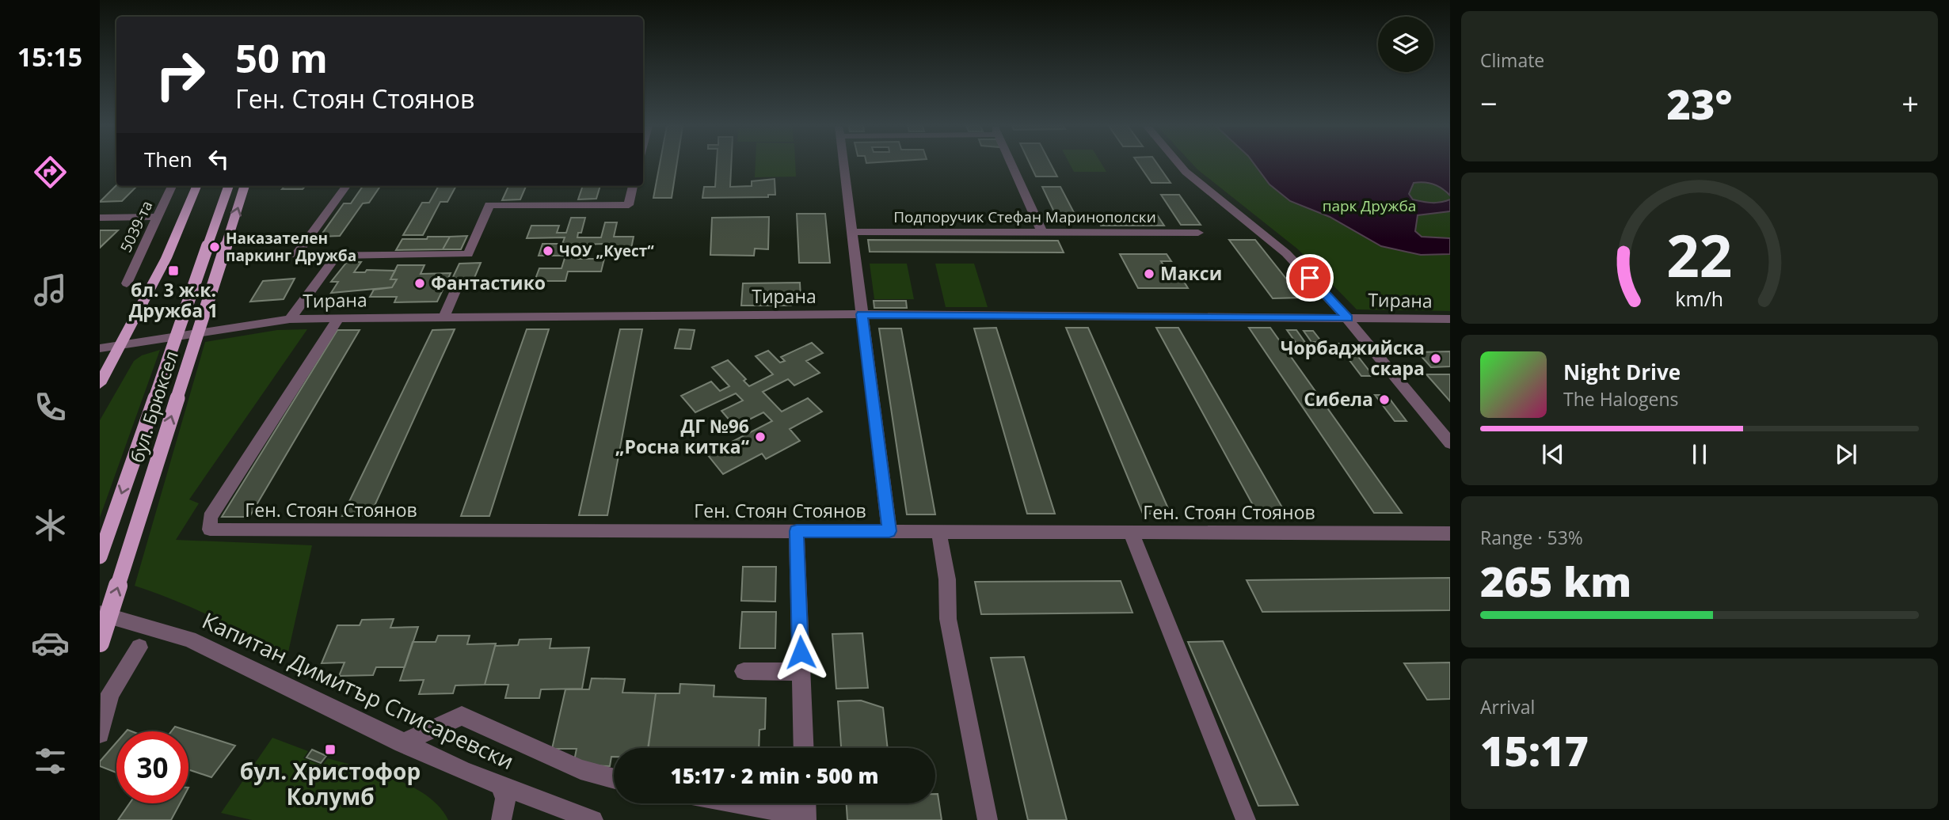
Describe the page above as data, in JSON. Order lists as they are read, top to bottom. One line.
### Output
{"streets":{"main road":["бул. Брюксел"],"street":["Подпоручик Стефан Маринополски","5039-та","Тирана","Ген. Стоян Стоянов","Капитан Димитър Списаревски"]},"crossings":[["Тирана","Ген. Стоян Стоянов"]],"parks":["парк Дружба"],"places":{"other":["Наказателен паркинг Дружба","ЧОУ „Куест“","Макси","Фантастико","Чорбаджийска скара","Сибела","ДГ №96 „Росна китка“"],"transit":["бл. 3 ж.к. Дружба 1","бул. Христофор Колумб"]},"page":{"tabs":"15:15","tile":["Climate",["Range · 53%","265 km"],["Arrival","15:17"]],"turn":["50 m","Ген. Стоян Стоянов"],"heat":["−","23°","+"],"then":"Then","song":["Night Drive","The Halogens"],"limit":"30","trip":"15:17 · 2 min · 500 m","gauge":["22","km/h"]}}
